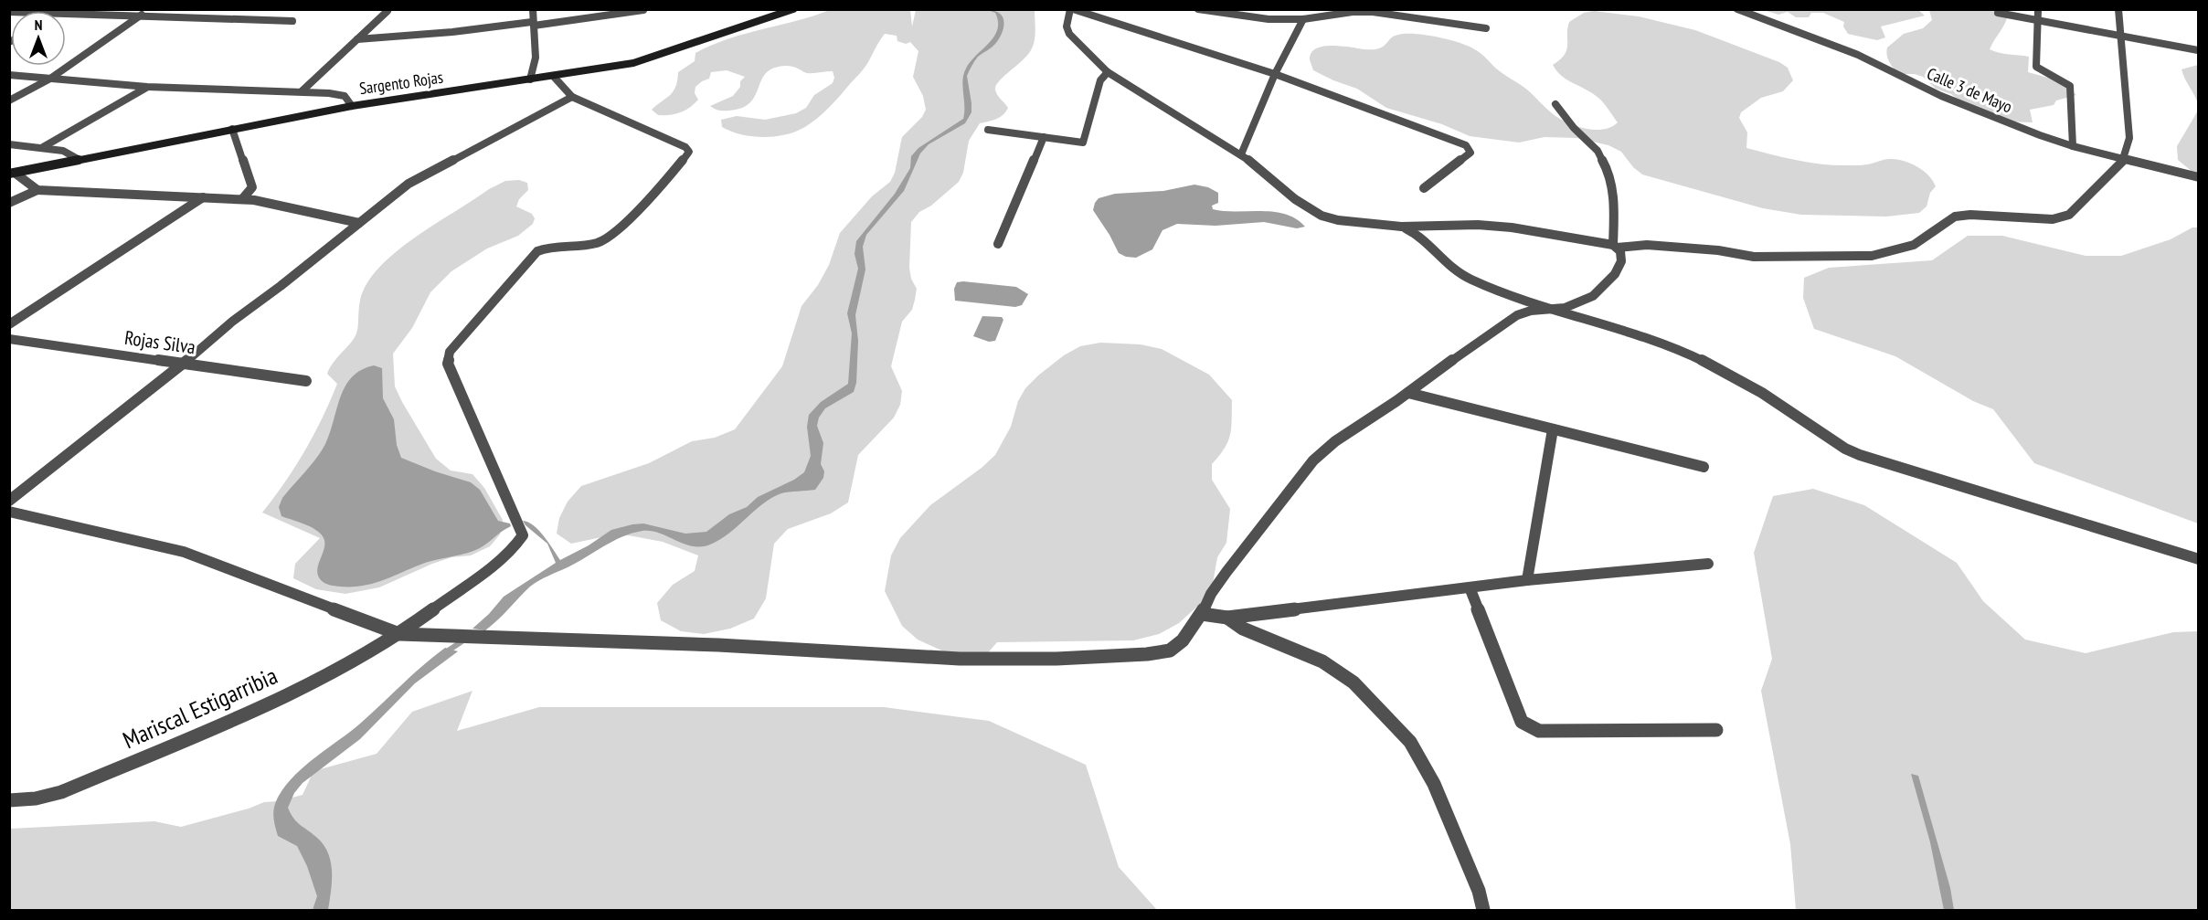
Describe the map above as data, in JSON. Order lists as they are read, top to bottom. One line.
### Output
{"streets":{"street":["Sargento Rojas","Calle 3 de Mayo","Rojas Silva","Mariscal Estigarribia"]},"north":"top"}
